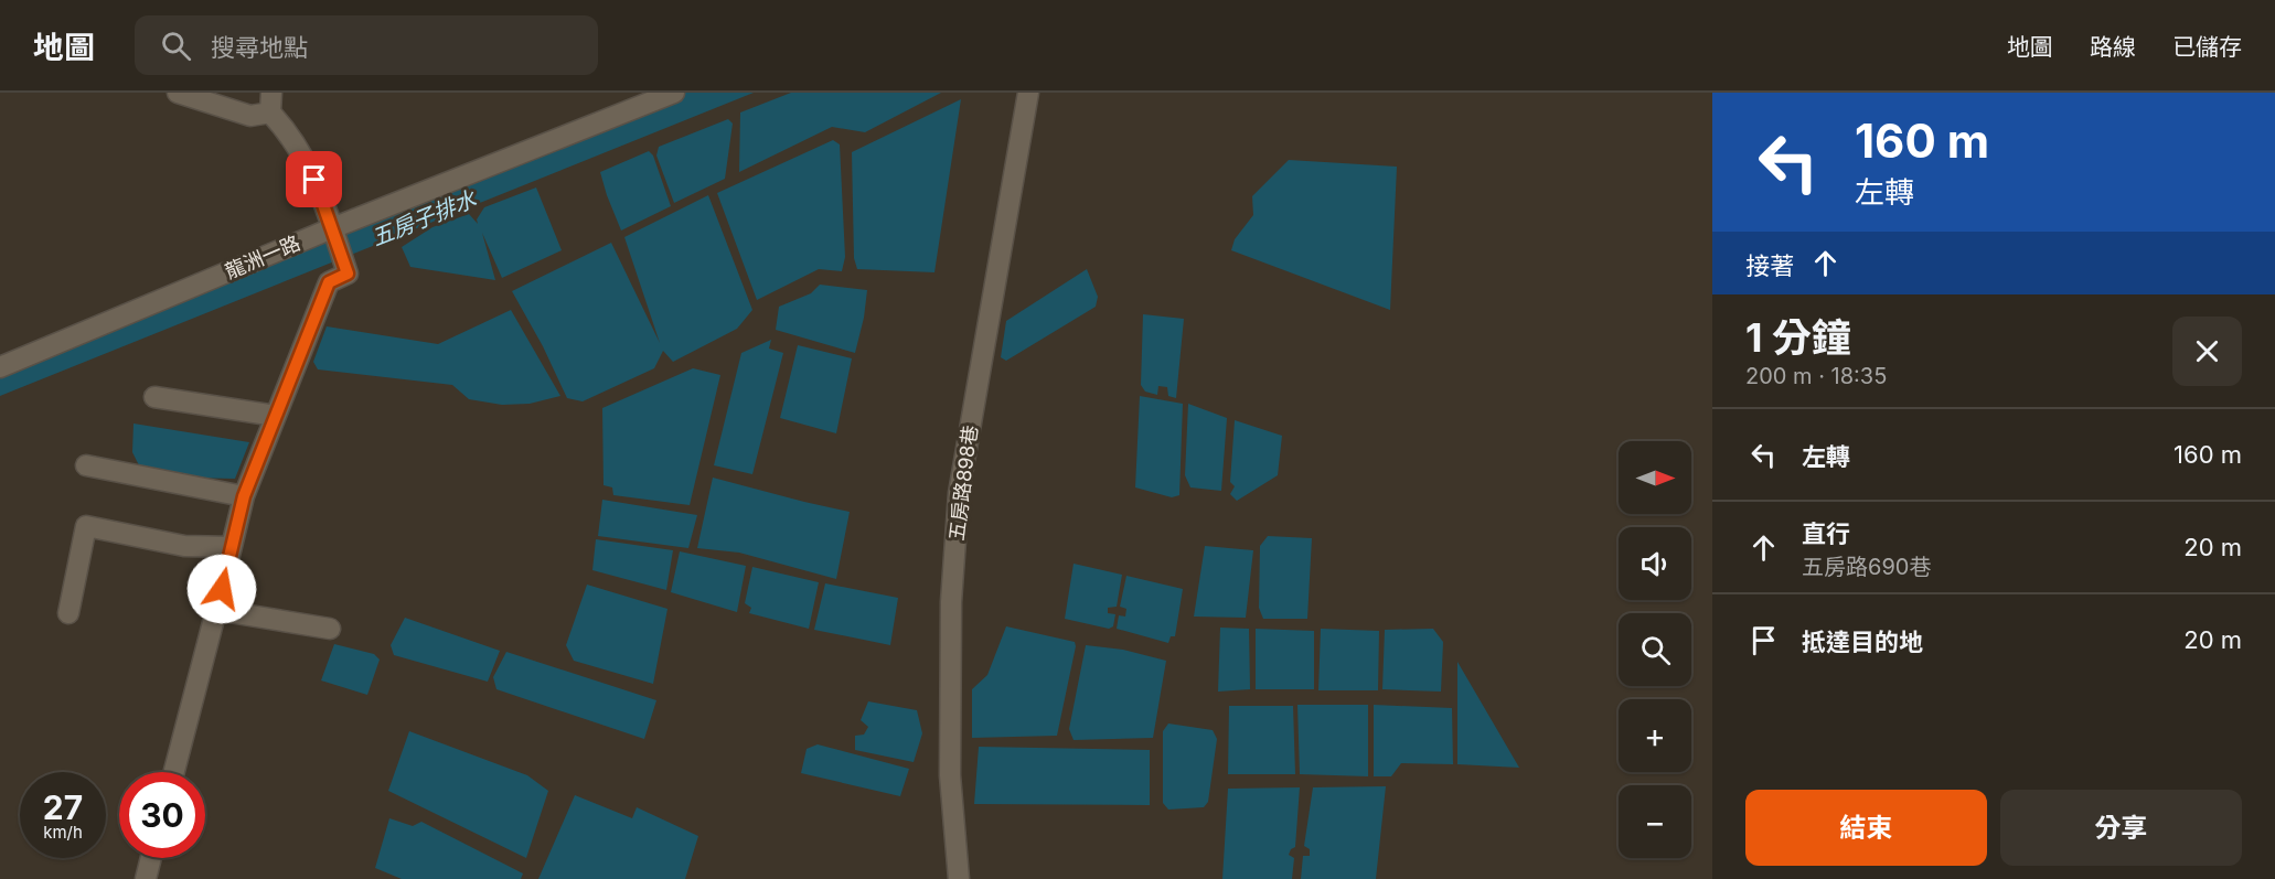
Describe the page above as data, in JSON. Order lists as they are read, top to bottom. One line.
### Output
{"streets":{"street":["龍洲一路","五房路898巷"]},"water":["五房子排水"],"north":"right","page":{"header":"地圖","search":"搜尋地點","nav":["地圖","路線","已儲存"],"turn":["160 m","左轉"],"then":"接著","heading":["1 分鐘","200 m · 18:35"],"list":[{"name":"左轉","value":"160 m"},{"name":"直行","note":"五房路690巷","value":"20 m"},{"name":"抵達目的地","value":"20 m"}],"map_buttons":["+","−"],"speed":"27 km/h","limit":"30","buttons":["結束","分享"]}}
